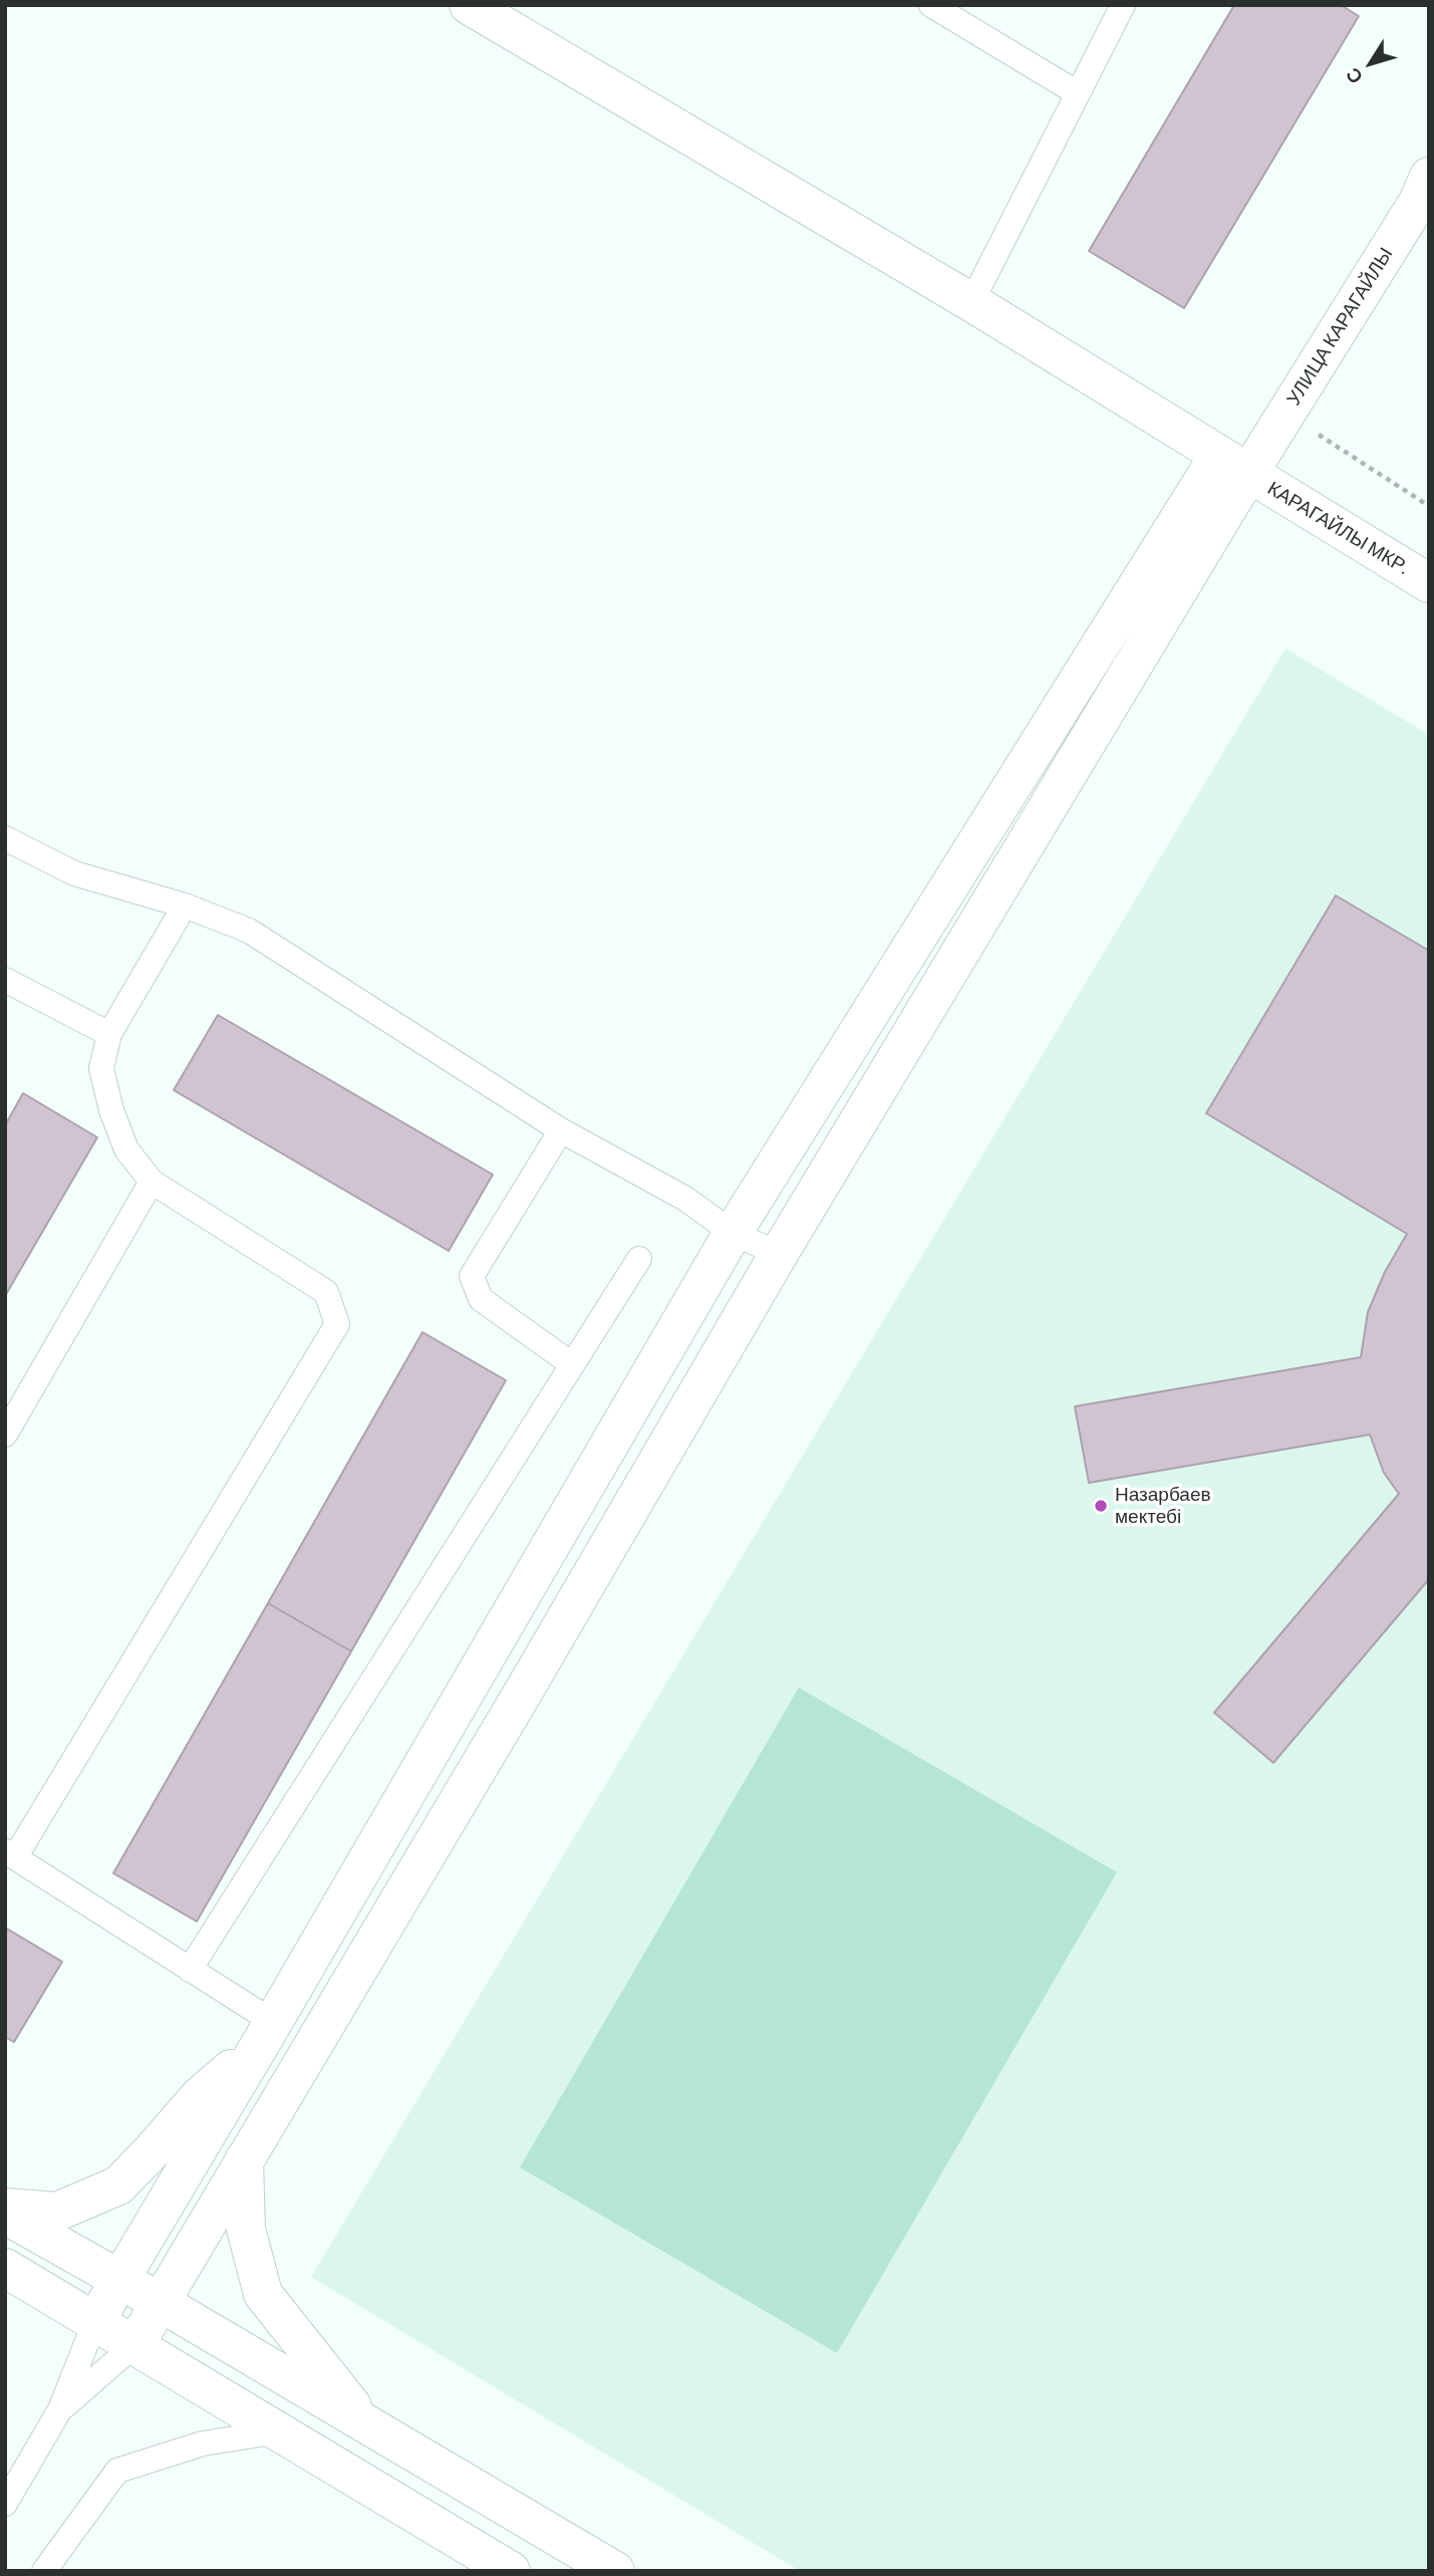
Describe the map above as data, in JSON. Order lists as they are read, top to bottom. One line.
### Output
{"streets":{"street":["УЛИЦА КАРАГАЙЛЫ","КАРАГАЙЛЫ МКР."]},"crossings":[["УЛИЦА КАРАГАЙЛЫ","КАРАГАЙЛЫ МКР."]],"places":["Назарбаев мектебі"],"north":"bottom left"}
